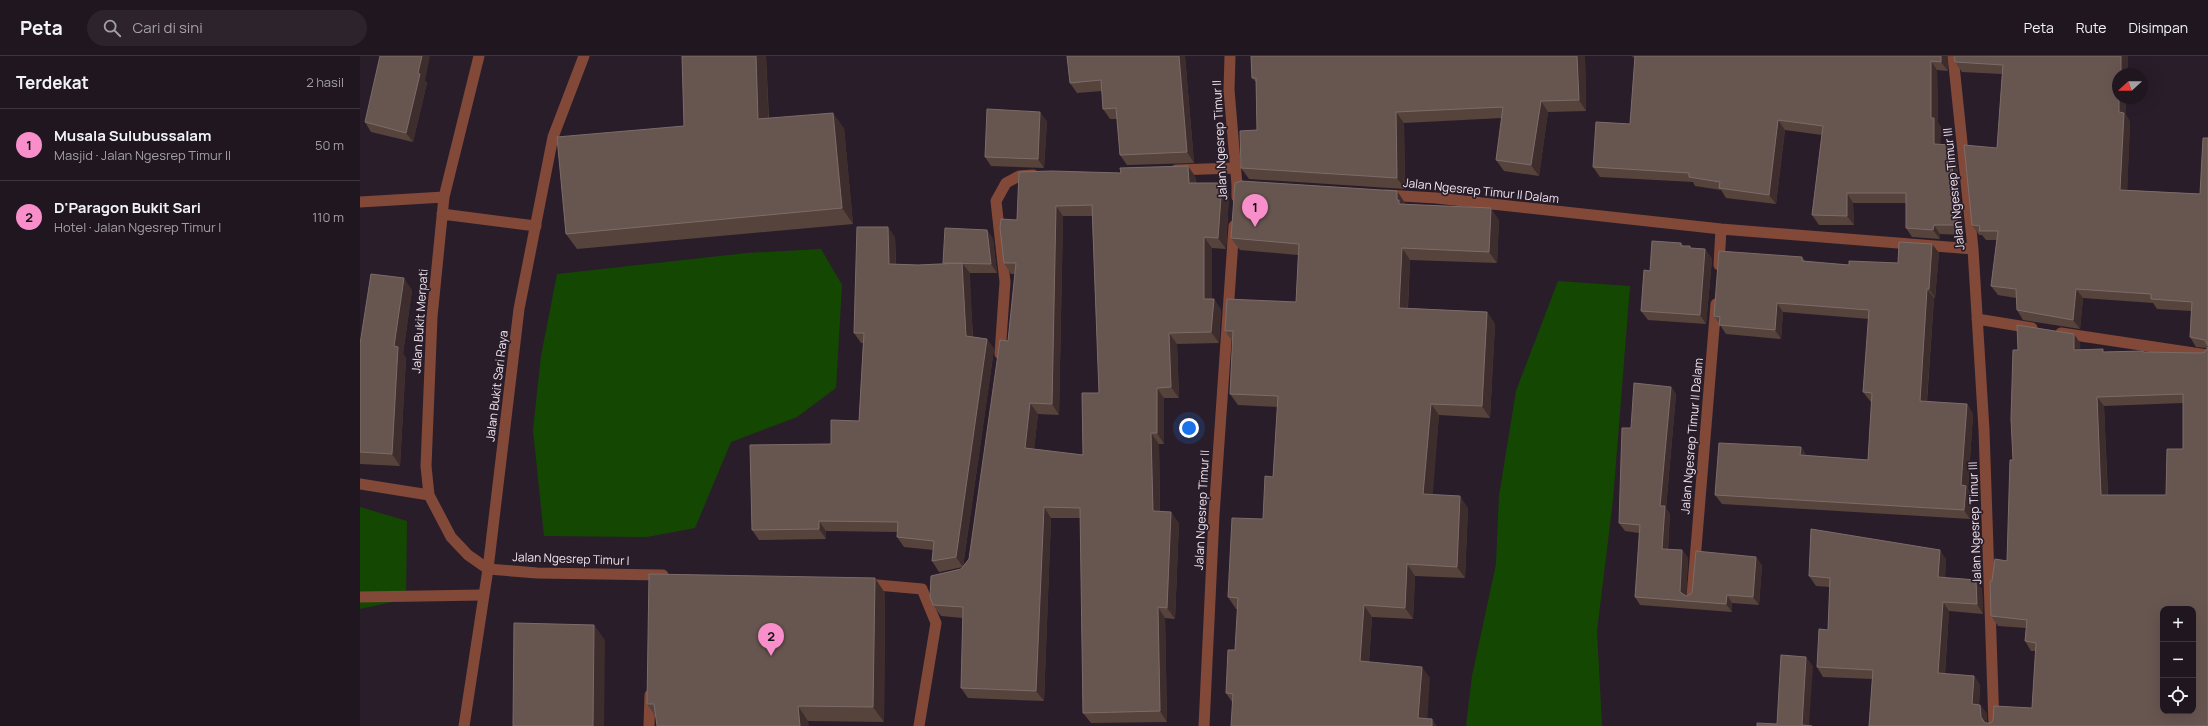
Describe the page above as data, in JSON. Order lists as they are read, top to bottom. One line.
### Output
{"streets":{"street":["Jalan Ngesrep Timur II","Jalan Ngesrep Timur III","Jalan Ngesrep Timur II Dalam","Jalan Bukit Merpati","Jalan Bukit Sari Raya","Jalan Ngesrep Timur I"]},"crossings":[["Jalan Ngesrep Timur III","Jalan Ngesrep Timur II Dalam"],["Jalan Bukit Merpati","Jalan Bukit Sari Raya"],["Jalan Bukit Merpati","Jalan Ngesrep Timur I"],["Jalan Bukit Sari Raya","Jalan Ngesrep Timur I"]],"north":"left","page":{"header":"Peta","search":"Cari di sini","nav":["Peta","Rute","Disimpan"],"heading":["Terdekat","2 hasil"],"list":[{"mark":"1","name":"Musala Sulubussalam","note":"Masjid · Jalan Ngesrep Timur II","value":"50 m"},{"mark":"2","name":"D'Paragon Bukit Sari","note":"Hotel · Jalan Ngesrep Timur I","value":"110 m"}],"pins":["1","2"],"map_buttons":["+","−"]}}
